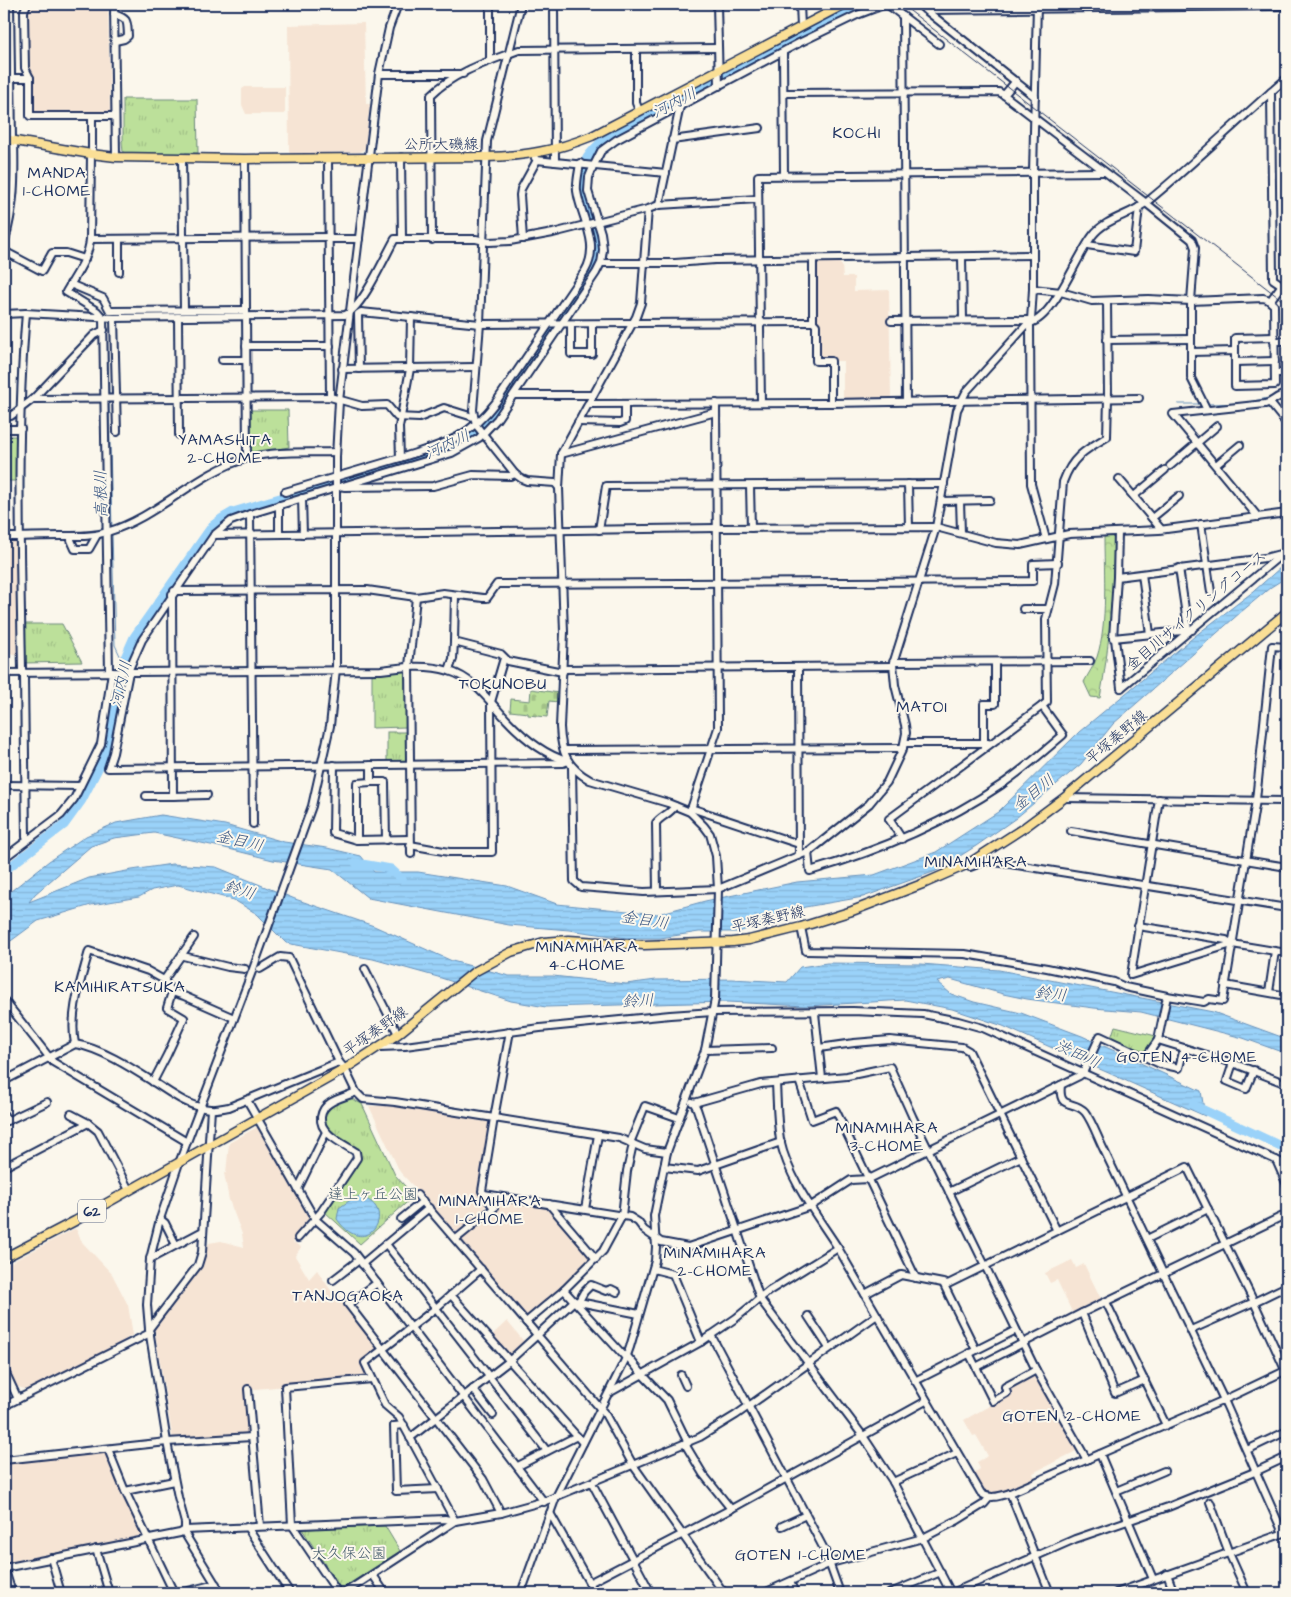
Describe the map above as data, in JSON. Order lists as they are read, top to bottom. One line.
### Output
{"streets":{"main road":["公所大磯線","平塚秦野線","62"],"street":["金目川サイクリングコース"]},"districts":["KOCHI","MANDA 1-CHOME","YAMASHITA 2-CHOME","TOKUNOBU","MATOI","MINAMIHARA","MINAMIHARA 4-CHOME","KAMIHIRATSUKA","GOTEN 4-CHOME","MINAMIHARA 3-CHOME","MINAMIHARA 1-CHOME","MINAMIHARA 2-CHOME","TANJOGAOKA","GOTEN 2-CHOME","GOTEN 1-CHOME"],"water":["河内川","高根川","金目川","鈴川","渋田川"],"parks":["達上ヶ丘公園","大久保公園"]}
